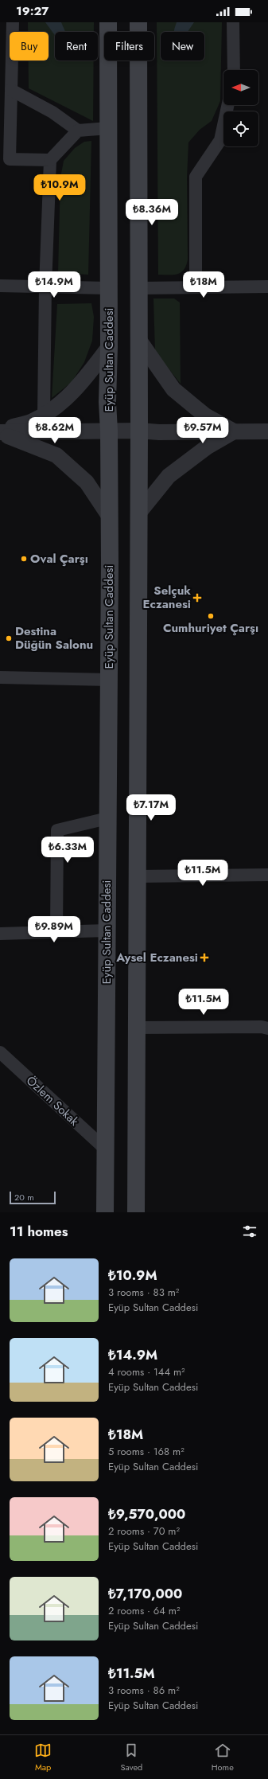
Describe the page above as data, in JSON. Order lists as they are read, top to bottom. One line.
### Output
{"streets":{"main road":["Eyüp Sultan Caddesi"],"street":["Özlem Sokak"]},"crossings":[["Eyüp Sultan Caddesi","Özlem Sokak"]],"places":{"other":["Oval Çarşı","Cumhuriyet Çarşı","Destina Düğün Salonu"],"health":["Selçuk Eczanesi","Aysel Eczanesi"]},"scale_bar":"20 m","north":"left","page":{"status":"19:27","chip":["Buy","Rent","Filters","New"],"price":["₺10.9M","₺8.36M","₺14.9M","₺18M","₺8.62M","₺9.57M","₺7.17M","₺6.33M","₺11.5M","₺9.89M","₺11.5M"],"scale":"20 m","heading":"11 homes","list":[{"name":"₺10.9M","note":"3 rooms · 83 m² · Eyüp Sultan Caddesi"},{"name":"₺14.9M","note":"4 rooms · 144 m² · Eyüp Sultan Caddesi"},{"name":"₺18M","note":"5 rooms · 168 m² · Eyüp Sultan Caddesi"},{"name":"₺9,570,000","note":"2 rooms · 70 m² · Eyüp Sultan Caddesi"},{"name":"₺7,170,000","note":"2 rooms · 64 m² · Eyüp Sultan Caddesi"},{"name":"₺11.5M","note":"3 rooms · 86 m² · Eyüp Sultan Caddesi"}],"tabs":["Map","Saved","Home"]}}
